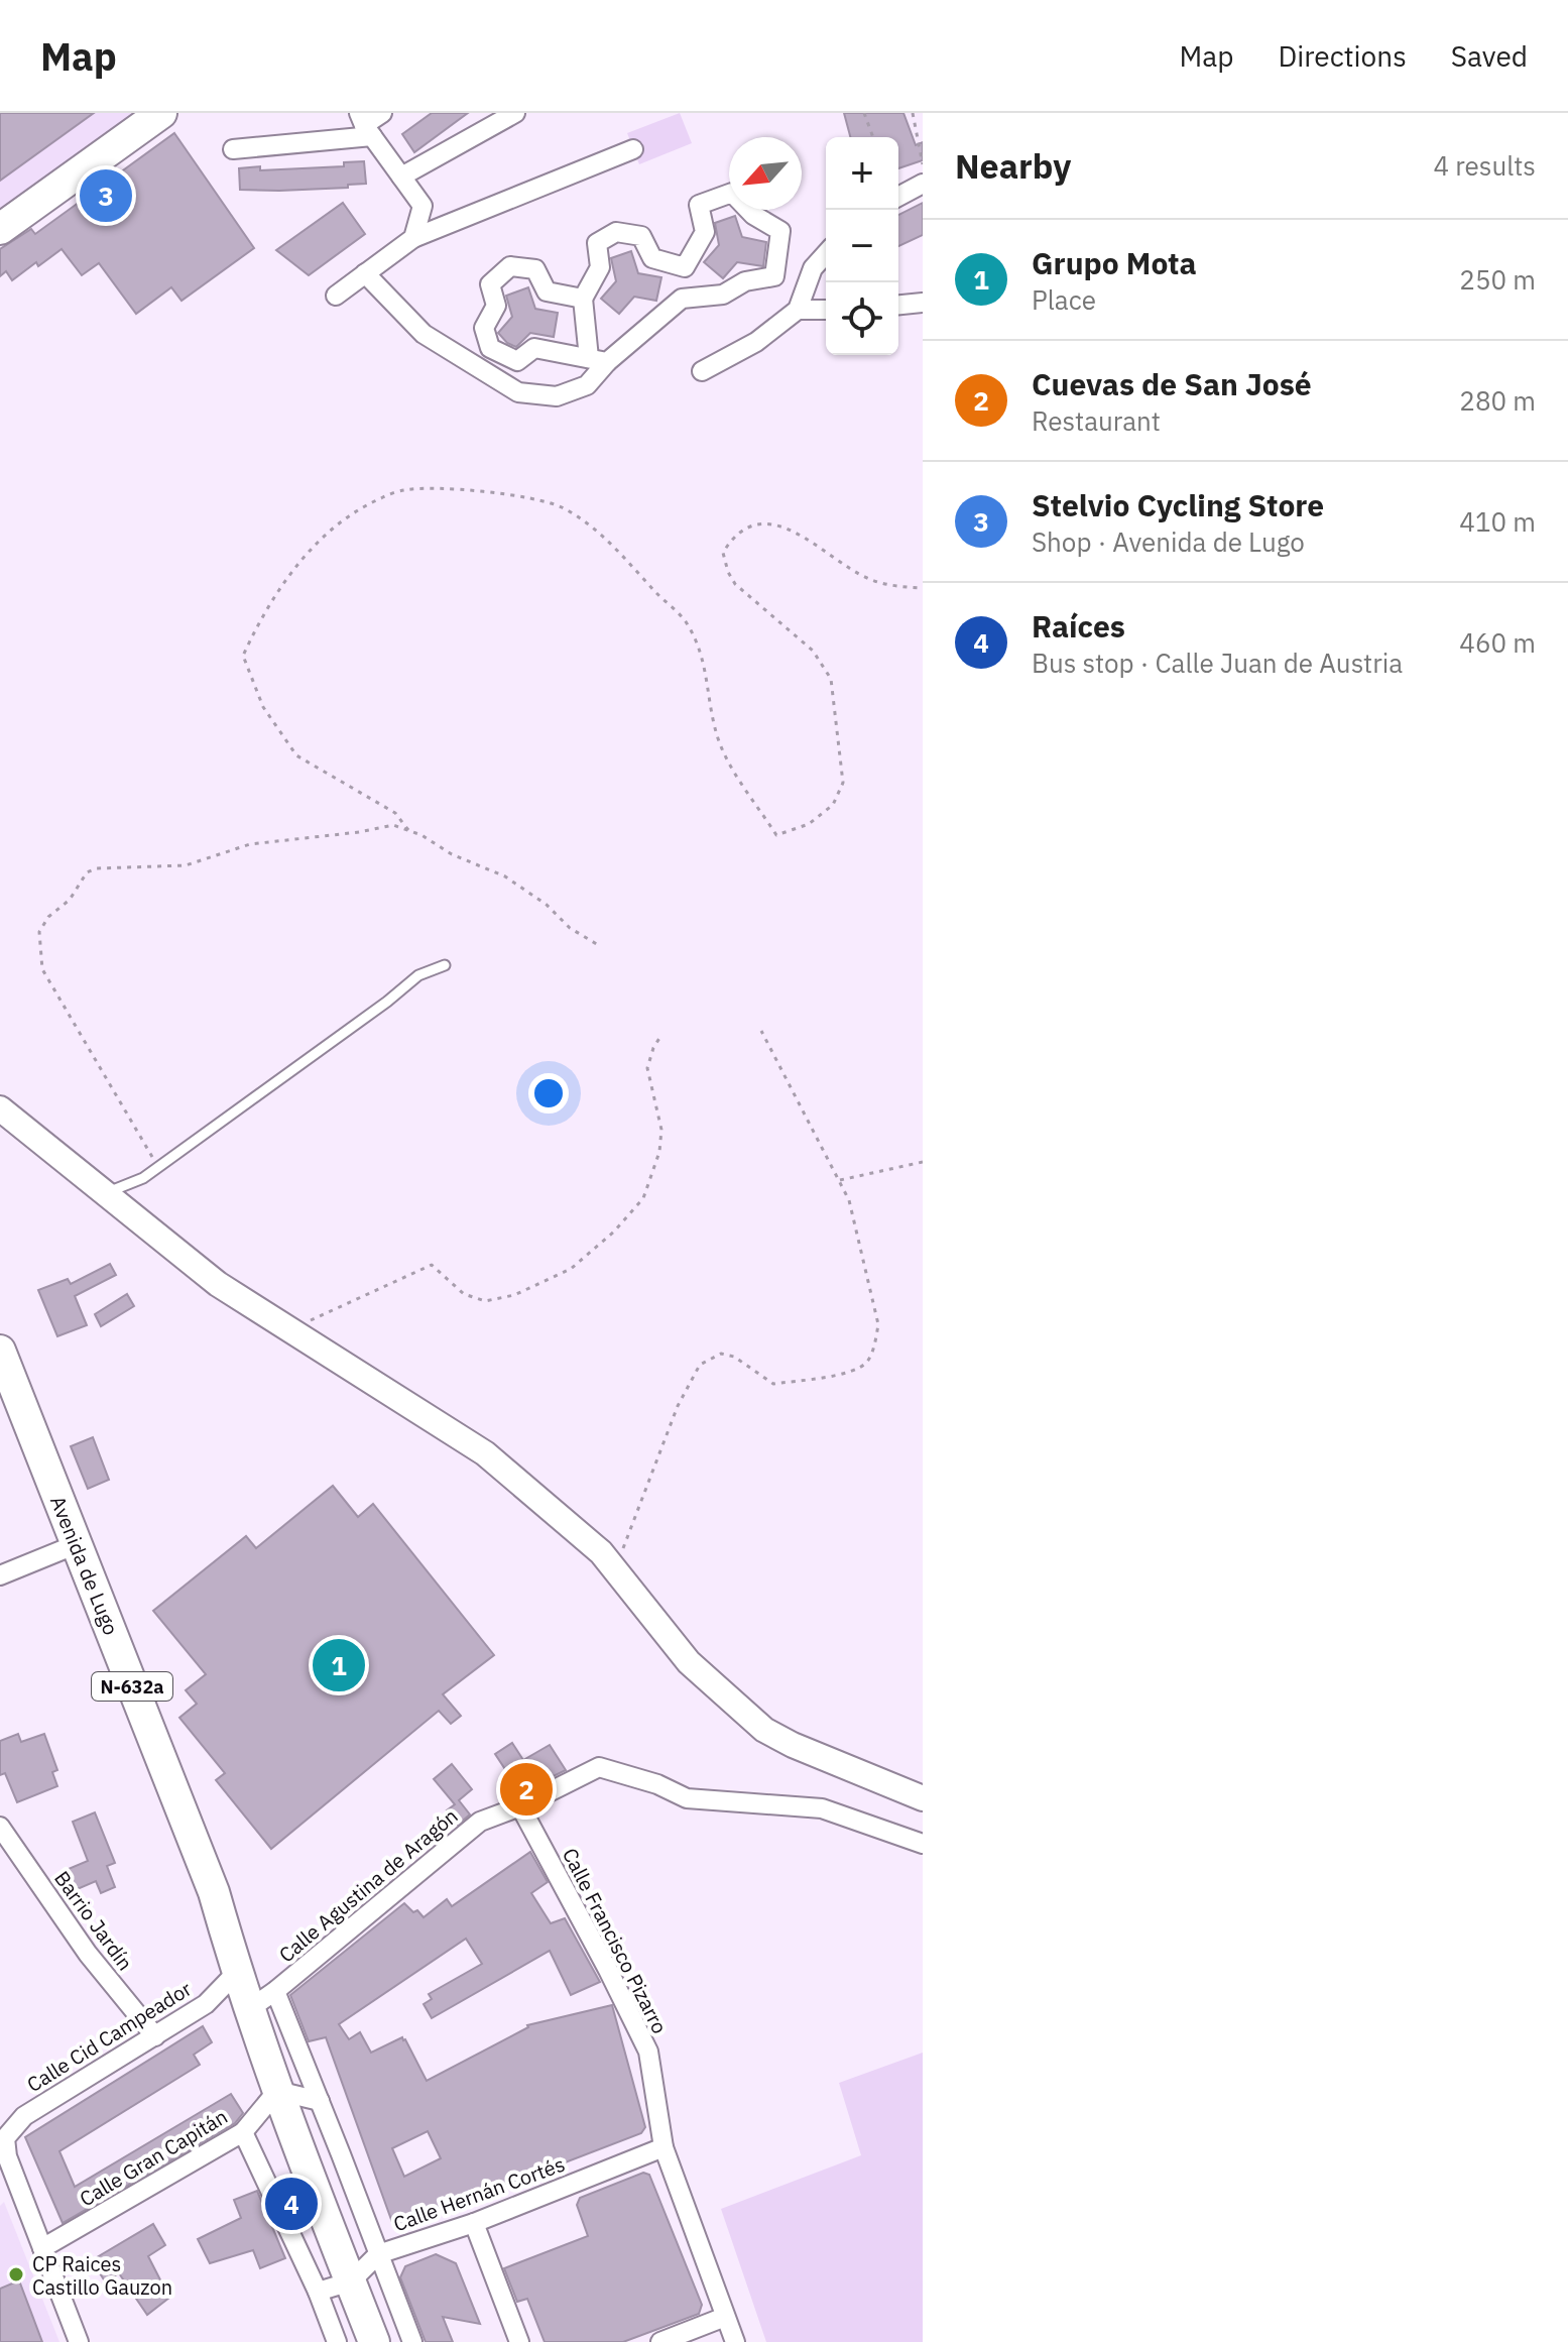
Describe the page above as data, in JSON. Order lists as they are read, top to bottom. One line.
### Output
{"streets":{"main road":["Avenida de Lugo","N-632a"],"street":["Calle Agustina de Aragón","Barrio Jardín","Calle Francisco Pizarro","Calle Cid Campeador","Calle Gran Capitán","Calle Hernán Cortés"]},"crossings":[["Avenida de Lugo","N-632a"],["Avenida de Lugo","Calle Agustina de Aragón"],["Avenida de Lugo","Calle Cid Campeador"],["N-632a","Calle Agustina de Aragón"],["N-632a","Calle Gran Capitán"],["N-632a","Calle Hernán Cortés"],["Calle Agustina de Aragón","Calle Francisco Pizarro"],["Barrio Jardín","Calle Cid Campeador"],["Calle Francisco Pizarro","Calle Hernán Cortés"],["Calle Cid Campeador","Calle Gran Capitán"]],"places":["CP Raices Castillo Gauzon"],"north":"bottom left","page":{"header":"Map","nav":["Map","Directions","Saved"],"heading":["Nearby","4 results"],"map_buttons":["+","−"],"pins":["3","1","2","4"],"list":[{"mark":"1","name":"Grupo Mota","note":"Place","value":"250 m"},{"mark":"2","name":"Cuevas de San José","note":"Restaurant","value":"280 m"},{"mark":"3","name":"Stelvio Cycling Store","note":"Shop · Avenida de Lugo","value":"410 m"},{"mark":"4","name":"Raíces","note":"Bus stop · Calle Juan de Austria","value":"460 m"}]}}
